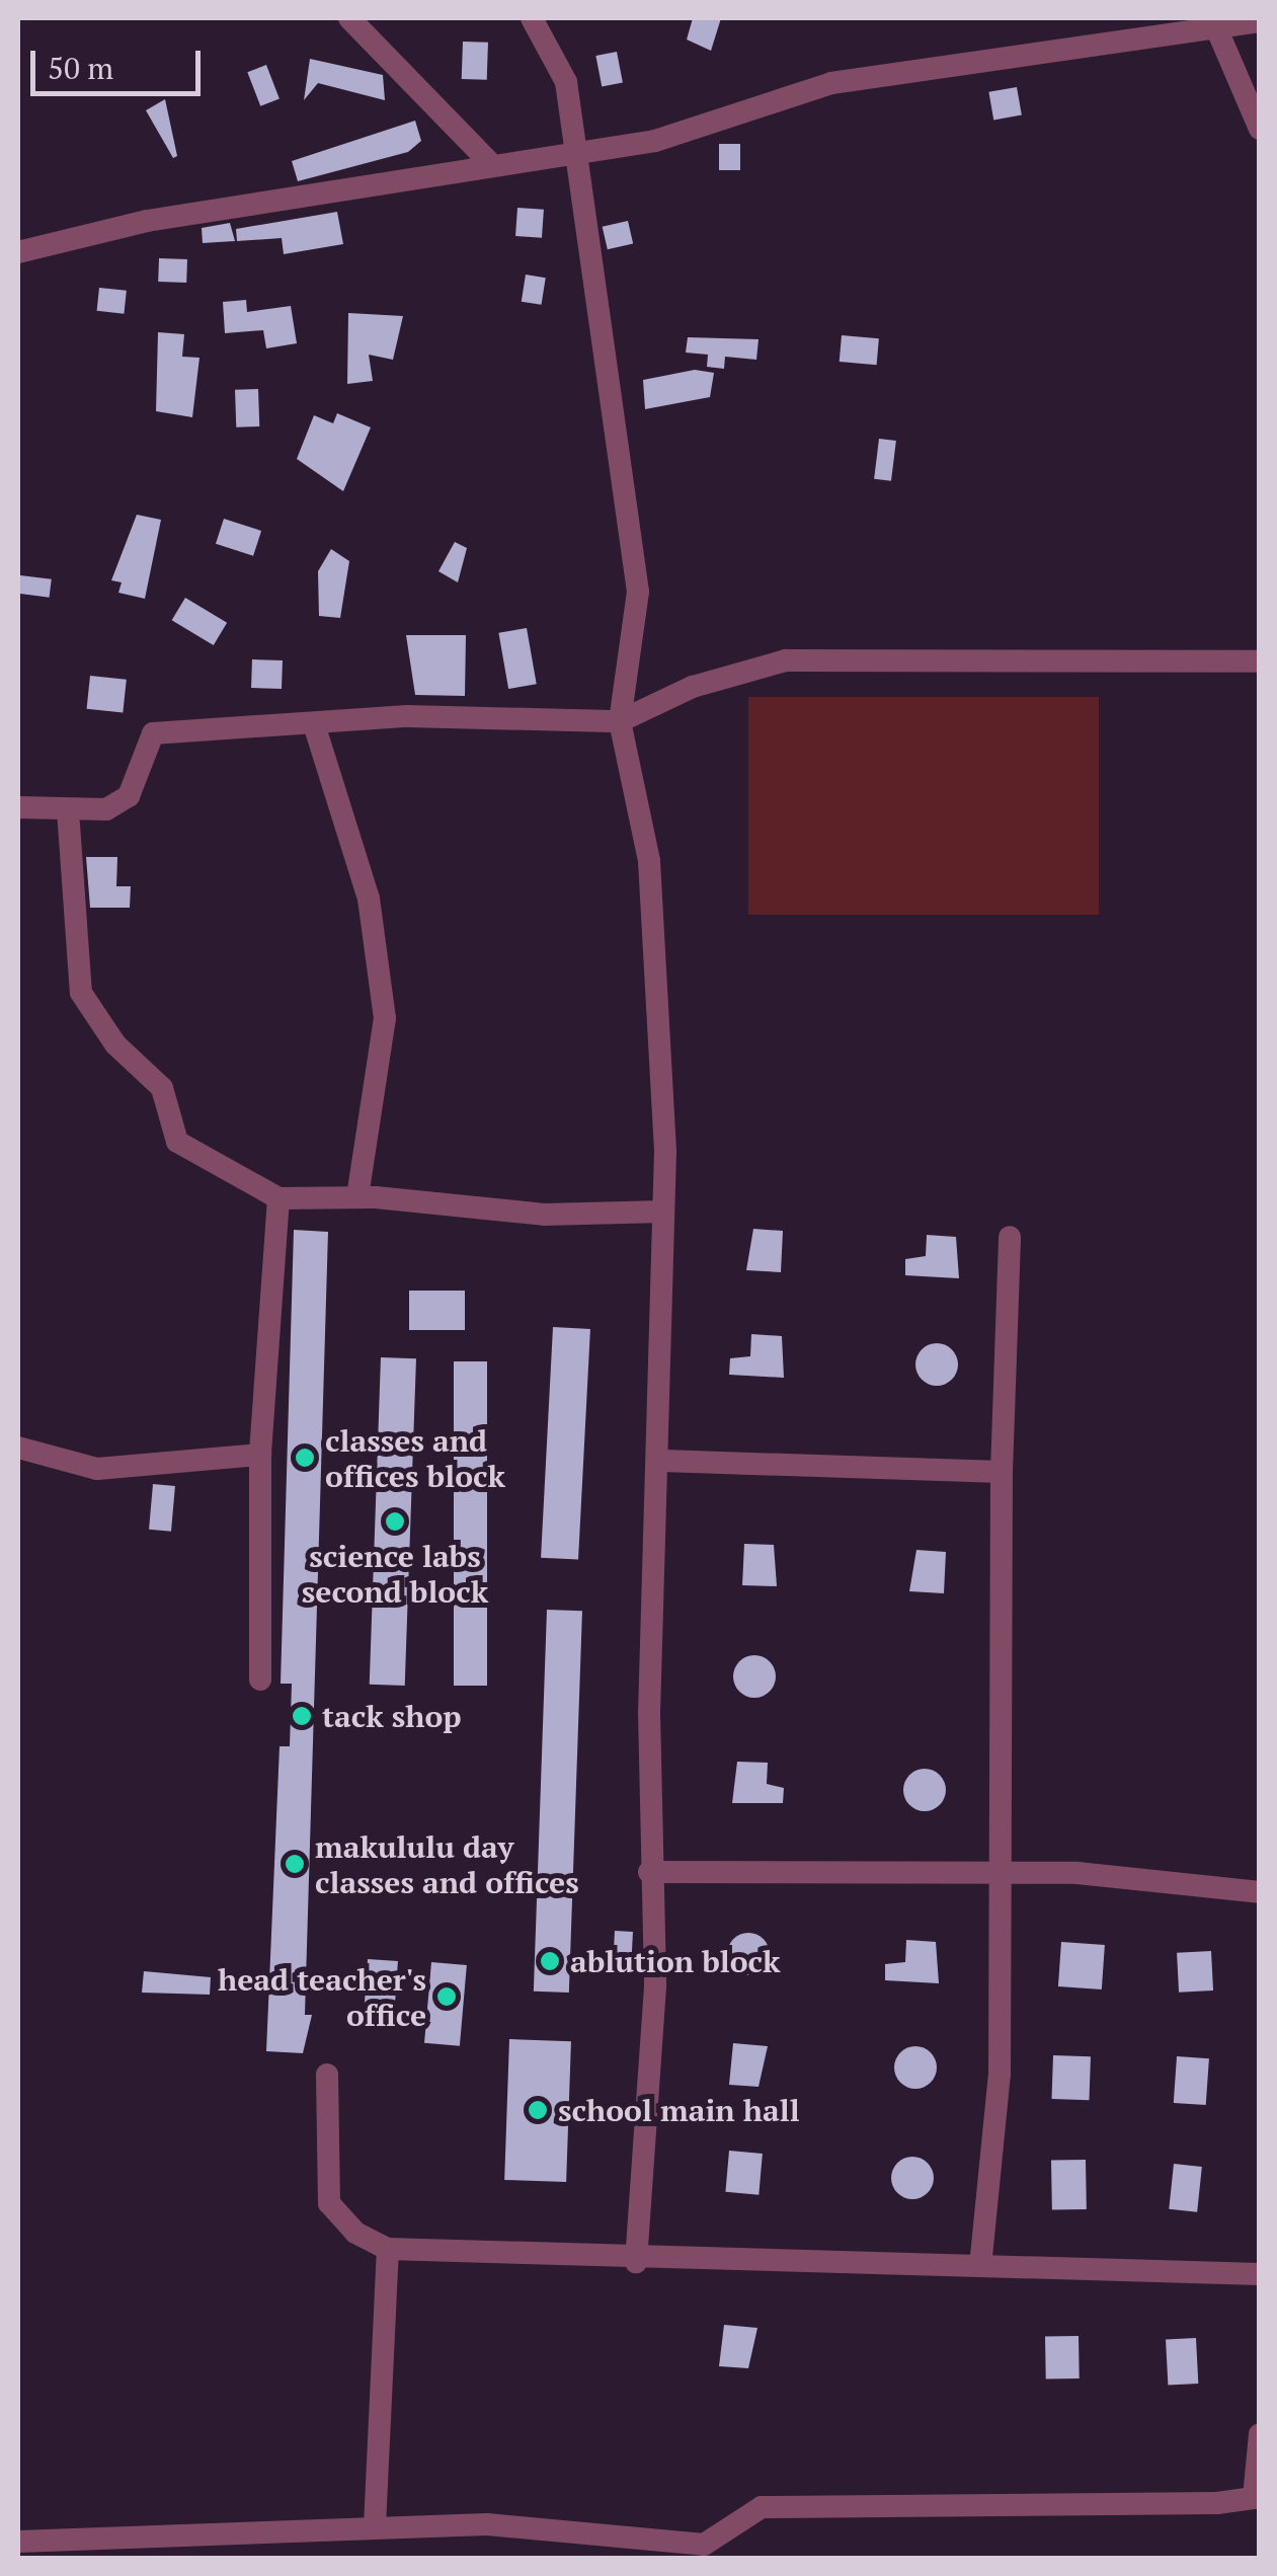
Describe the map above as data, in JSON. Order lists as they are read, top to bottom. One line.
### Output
{"places":["classes and offices block","science labs second block","tack shop","makululu day classes and offices","ablution block","head teacher's office","school main hall"],"scale_bar":"50 m"}
